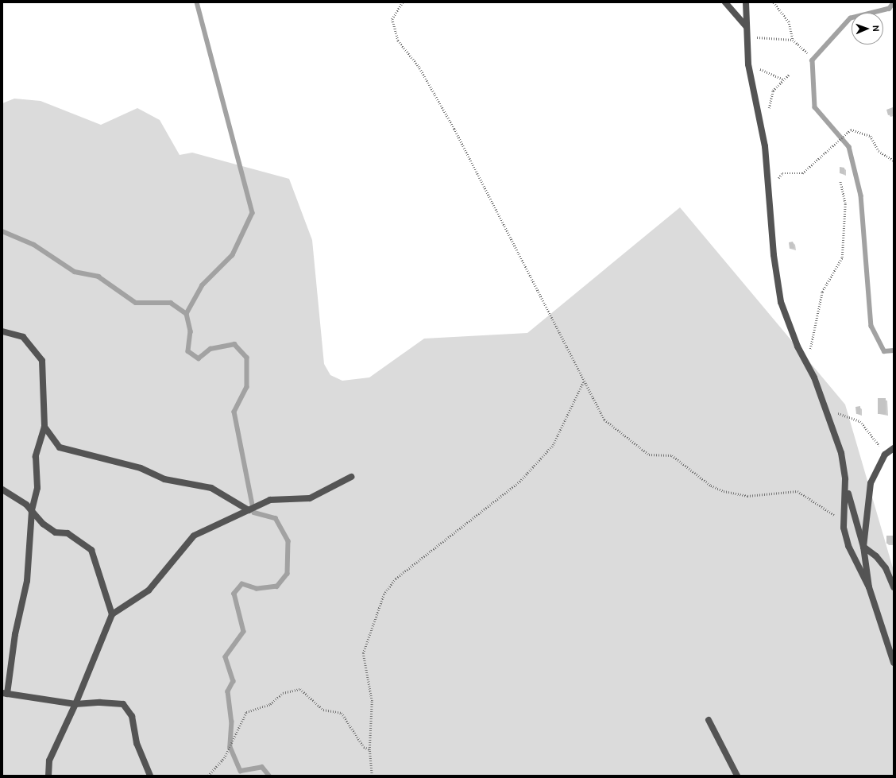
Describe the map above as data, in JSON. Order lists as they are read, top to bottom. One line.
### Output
{"north":"right"}
